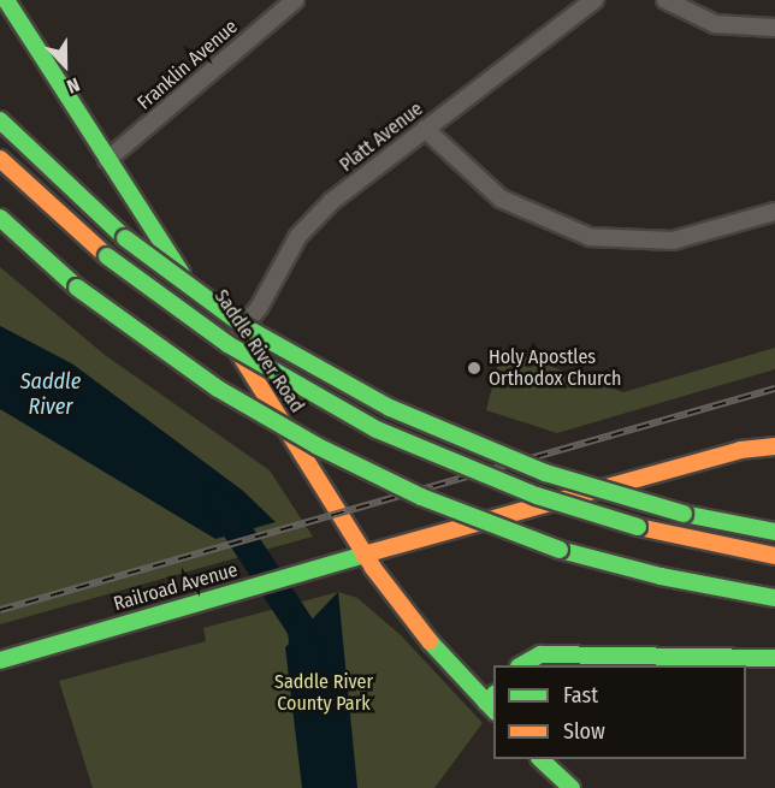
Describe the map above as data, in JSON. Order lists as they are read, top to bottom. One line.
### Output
{"streets":{"main road":["Saddle River Road","Railroad Avenue"],"street":["Franklin Avenue","Platt Avenue"]},"crossings":[["Franklin Avenue","Saddle River Road"],["Platt Avenue","Saddle River Road"],["Saddle River Road","Railroad Avenue"]],"water":["Saddle River"],"parks":["Saddle River County Park"],"places":["Holy Apostles Orthodox Church"],"legend":["Fast","Slow"],"north":"bottom"}
